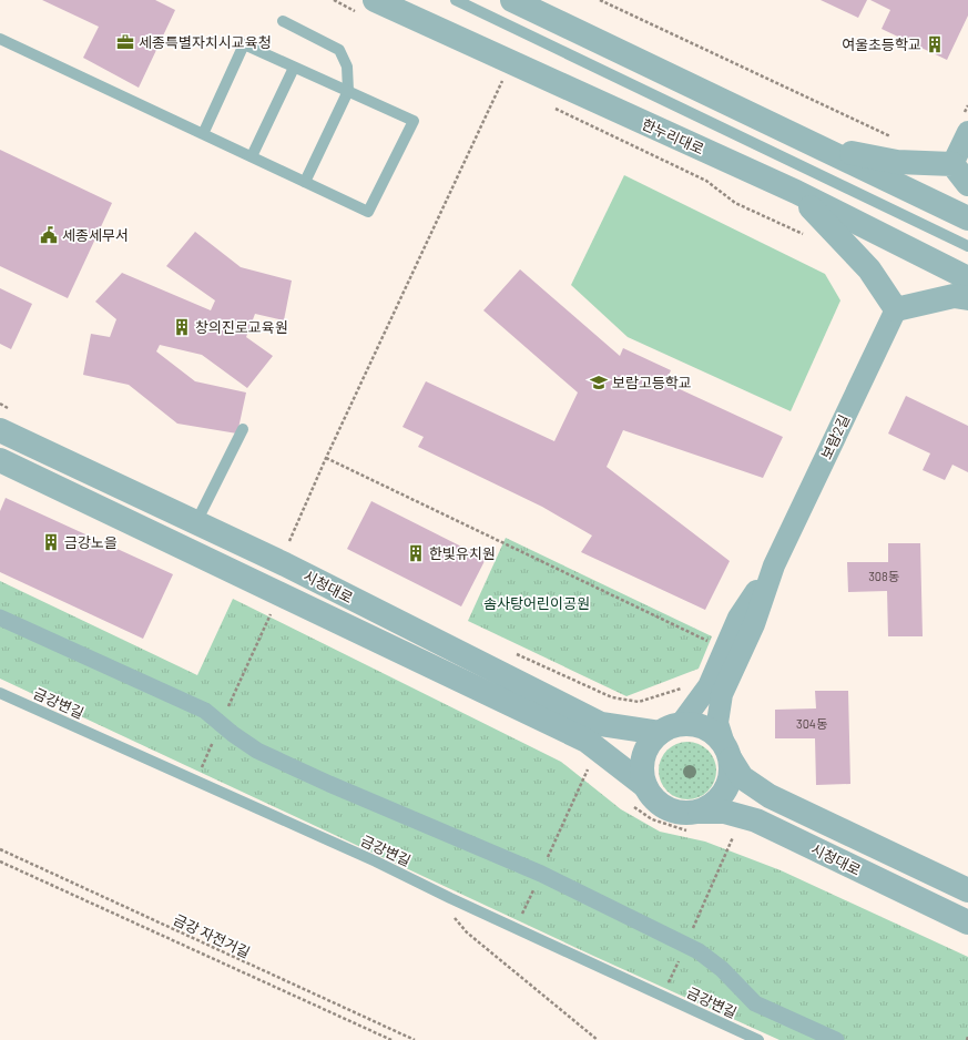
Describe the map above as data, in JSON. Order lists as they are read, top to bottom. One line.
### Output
{"streets":{"street":["한누리대로","보람2길","시청대로"],"lane":["금강변길"],"path":["금강 자전거길"]},"crossings":[["보람2길","시청대로"]],"parks":["솜사탕어린이공원"],"places":{"office":["세종특별자치시교육청"],"building":["여울초등학교","창의진로교육원","금강노을","한빛유치원"],"public building":["세종세무서"],"school or university":["보람고등학교"]},"house_numbers":["308동","304동"]}
